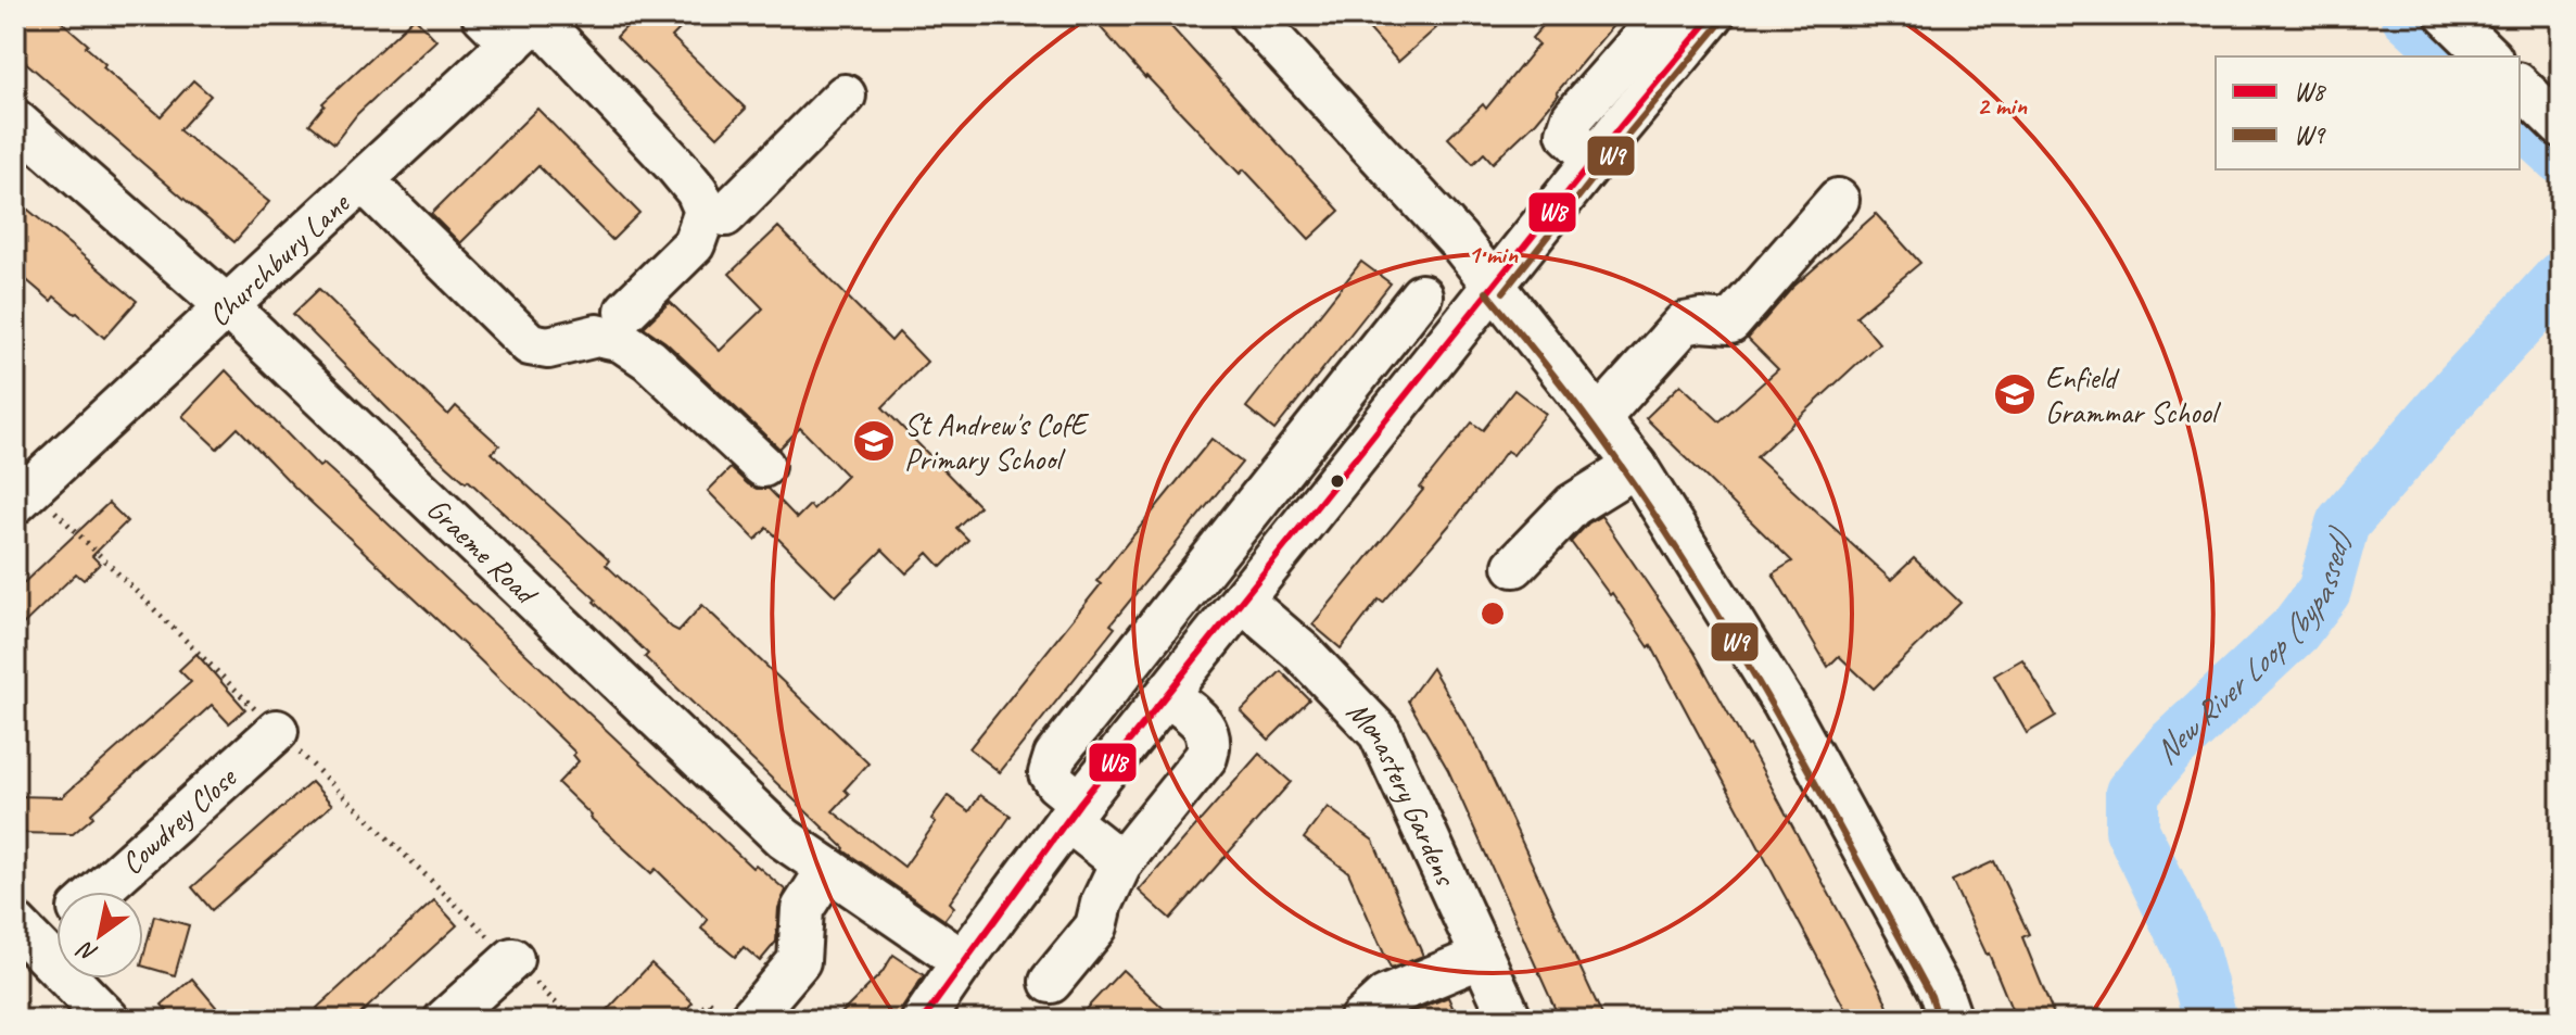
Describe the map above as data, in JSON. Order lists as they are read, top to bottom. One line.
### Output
{"streets":{"street":["Churchbury Lane","Graeme Road","Monastery Gardens","Cowdrey Close"]},"crossings":[["Churchbury Lane","Graeme Road"]],"water":["New River Loop (bypassed)"],"places":{"school or university":["Enfield Grammar School","St Andrew's CofE Primary School"]},"lines":["transit line W8","transit line W9"],"legend":["W8","W9"],"north":"bottom left","rings":["2 min","1 min"]}
